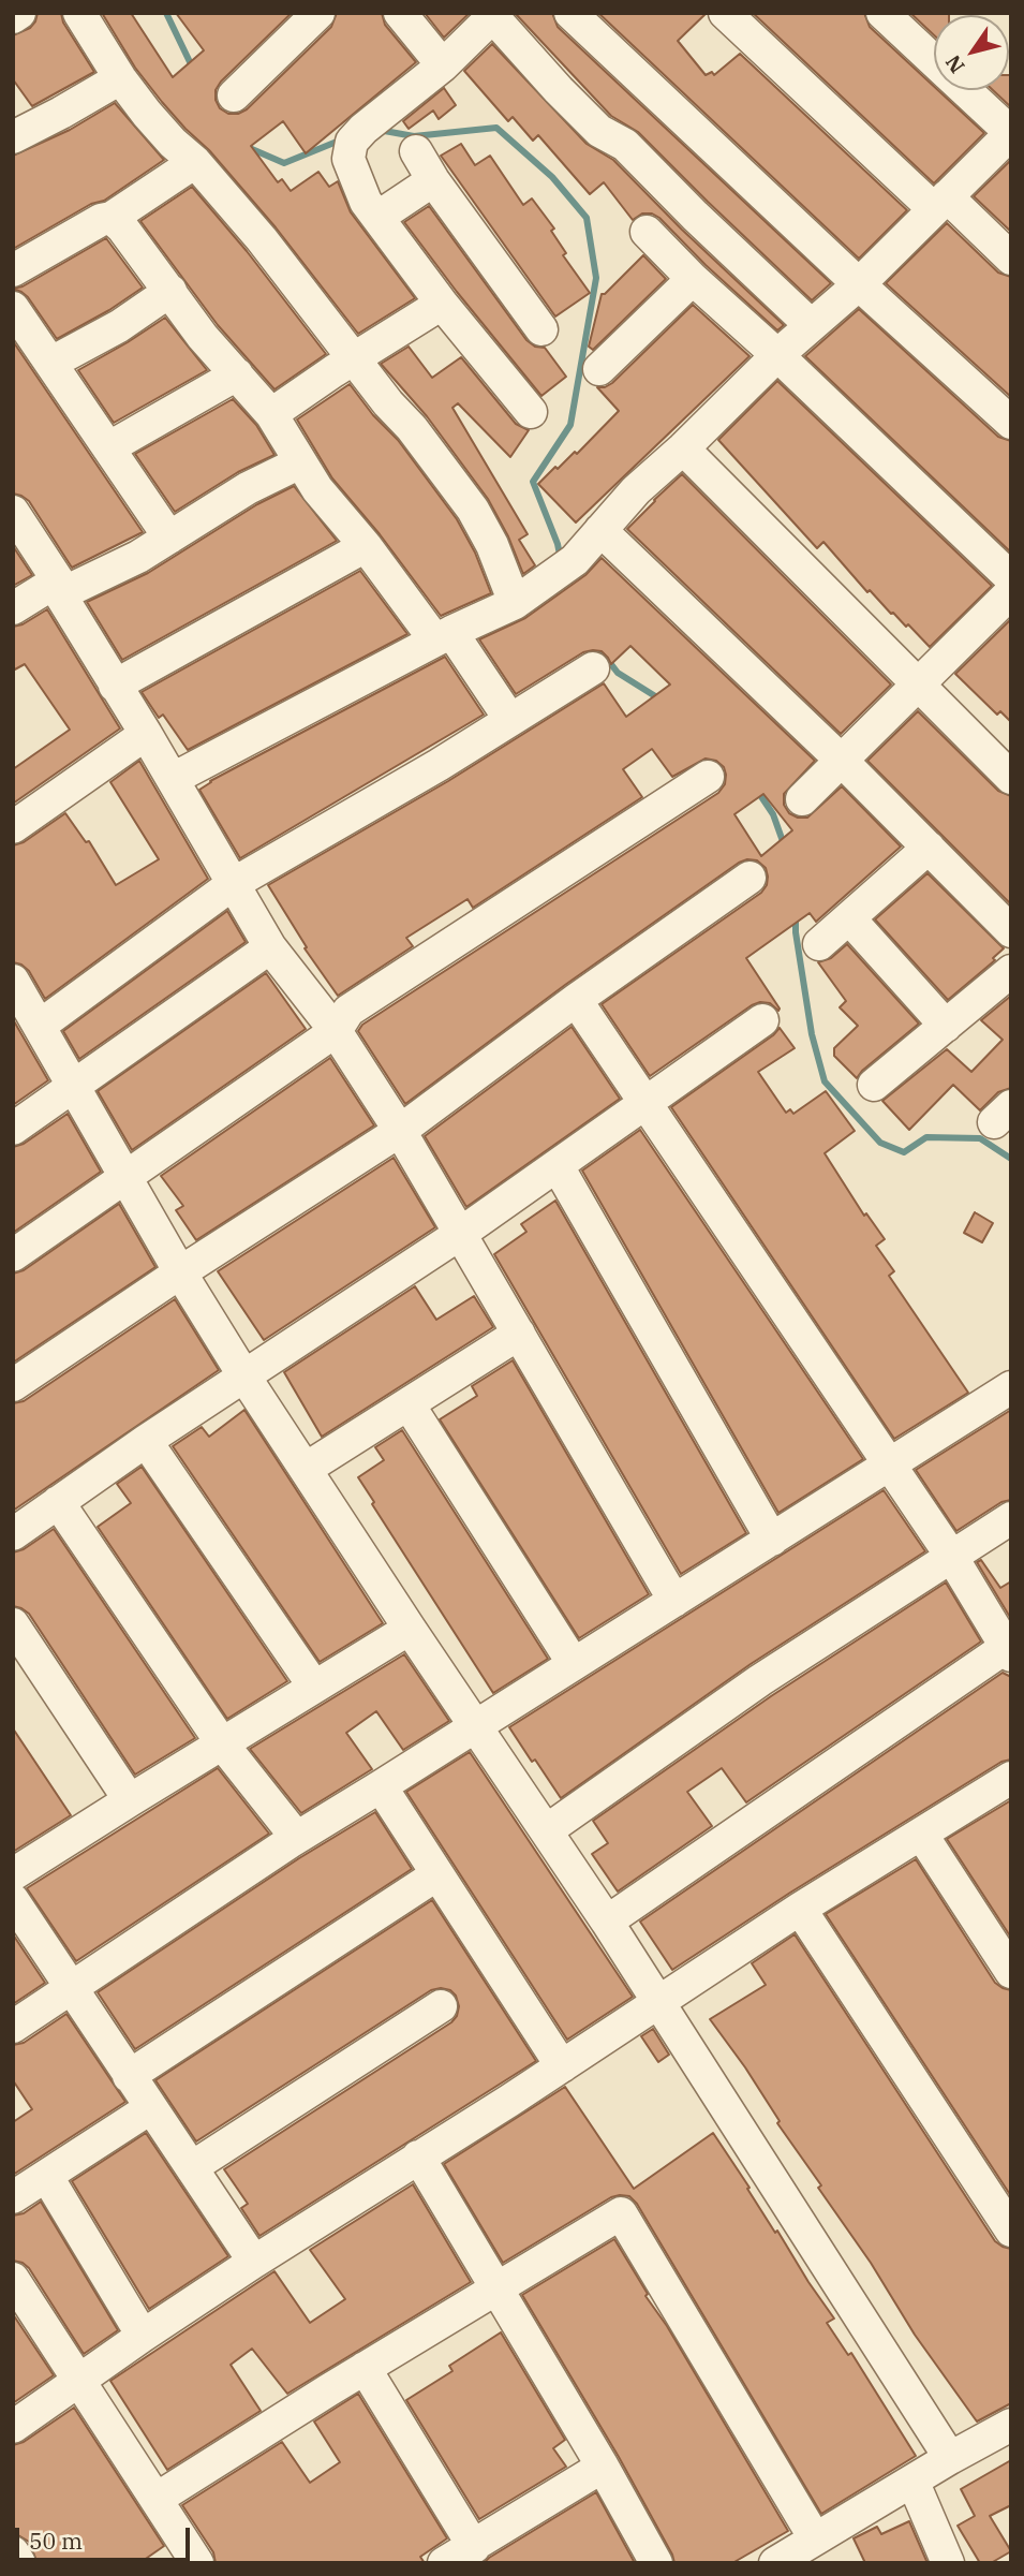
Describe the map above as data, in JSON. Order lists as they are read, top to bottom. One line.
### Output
{"scale_bar":"50 m","north":"bottom left"}
